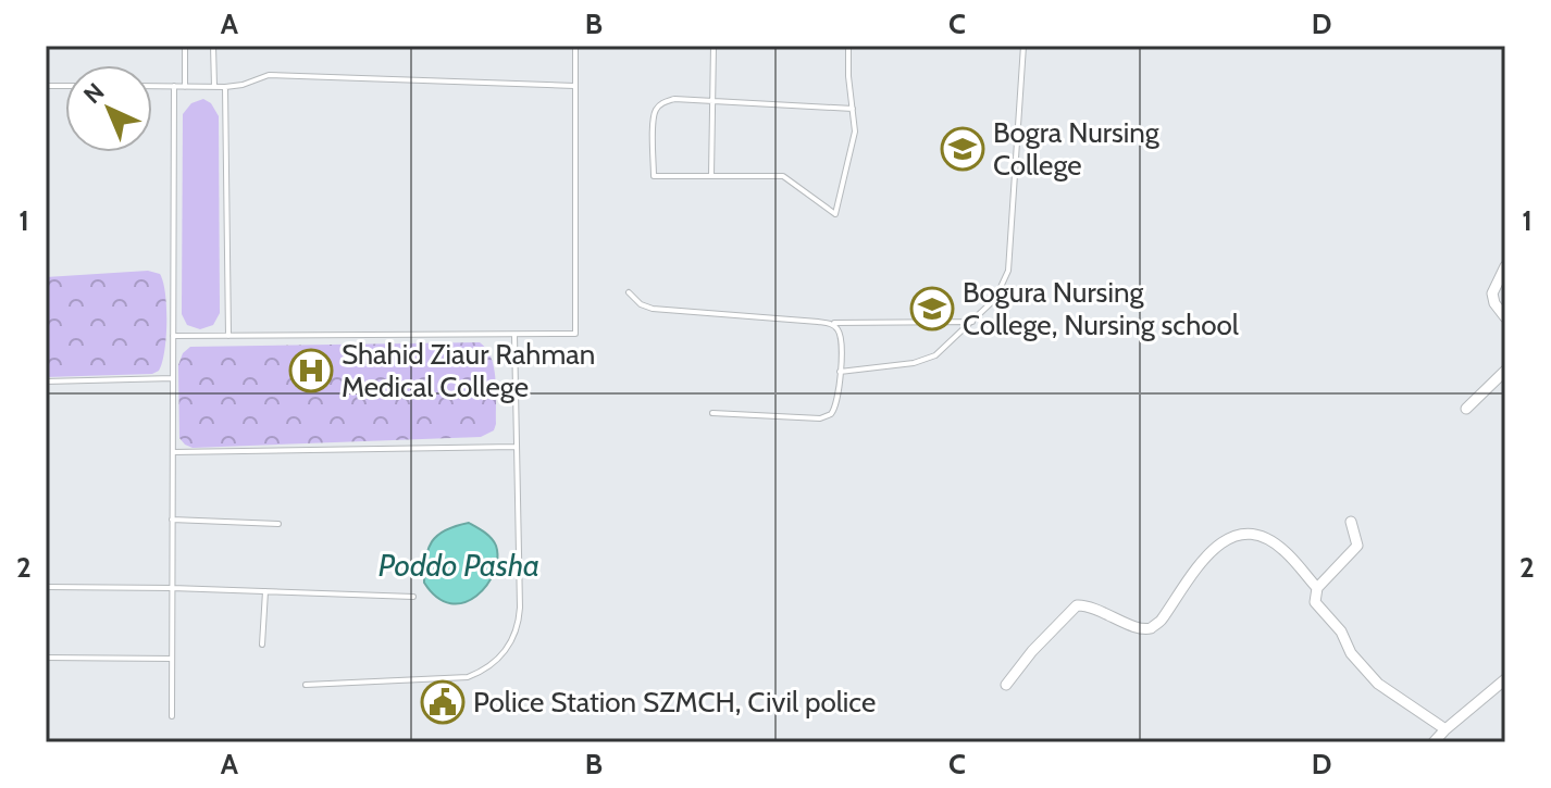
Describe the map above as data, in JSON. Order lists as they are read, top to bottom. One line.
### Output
{"water":["Poddo Pasha"],"places":{"school or university":["Bogra Nursing College","Bogura Nursing College, Nursing school"],"hospital":["Shahid Ziaur Rahman Medical College"],"public building":["Police Station SZMCH, Civil police"]},"north":"top left","grid":{"columns":["A","B","C","D"],"rows":["1","2"]}}
